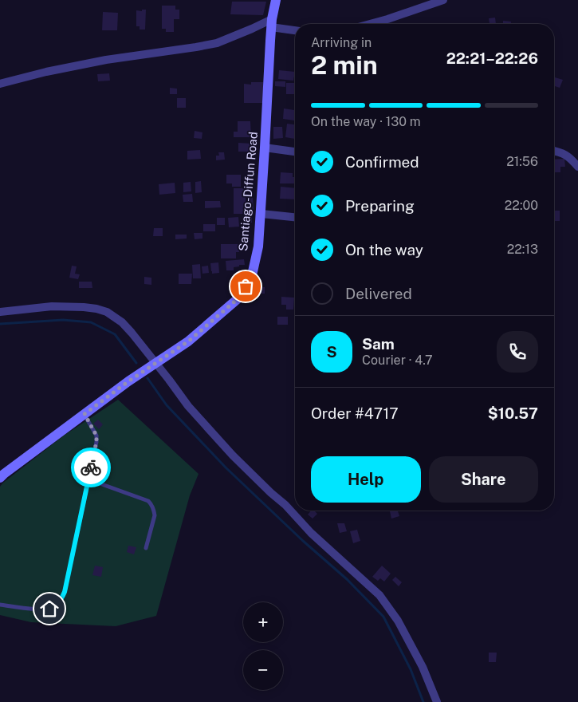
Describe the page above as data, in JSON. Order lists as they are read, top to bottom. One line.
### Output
{"streets":{"main road":["Santiago-Diffun Road"]},"page":{"heading":["2 min","Arriving in","22:21–22:26"],"panel":["Sam","Courier · 4.7","Order #4717","$10.57"],"bar":"On the way · 130 m","list":[["Confirmed","21:56"],["Preparing","22:00"],["On the way","22:13"],"Delivered"],"round":"S","buttons":["Help","Share"],"map_buttons":["+","−"]}}
